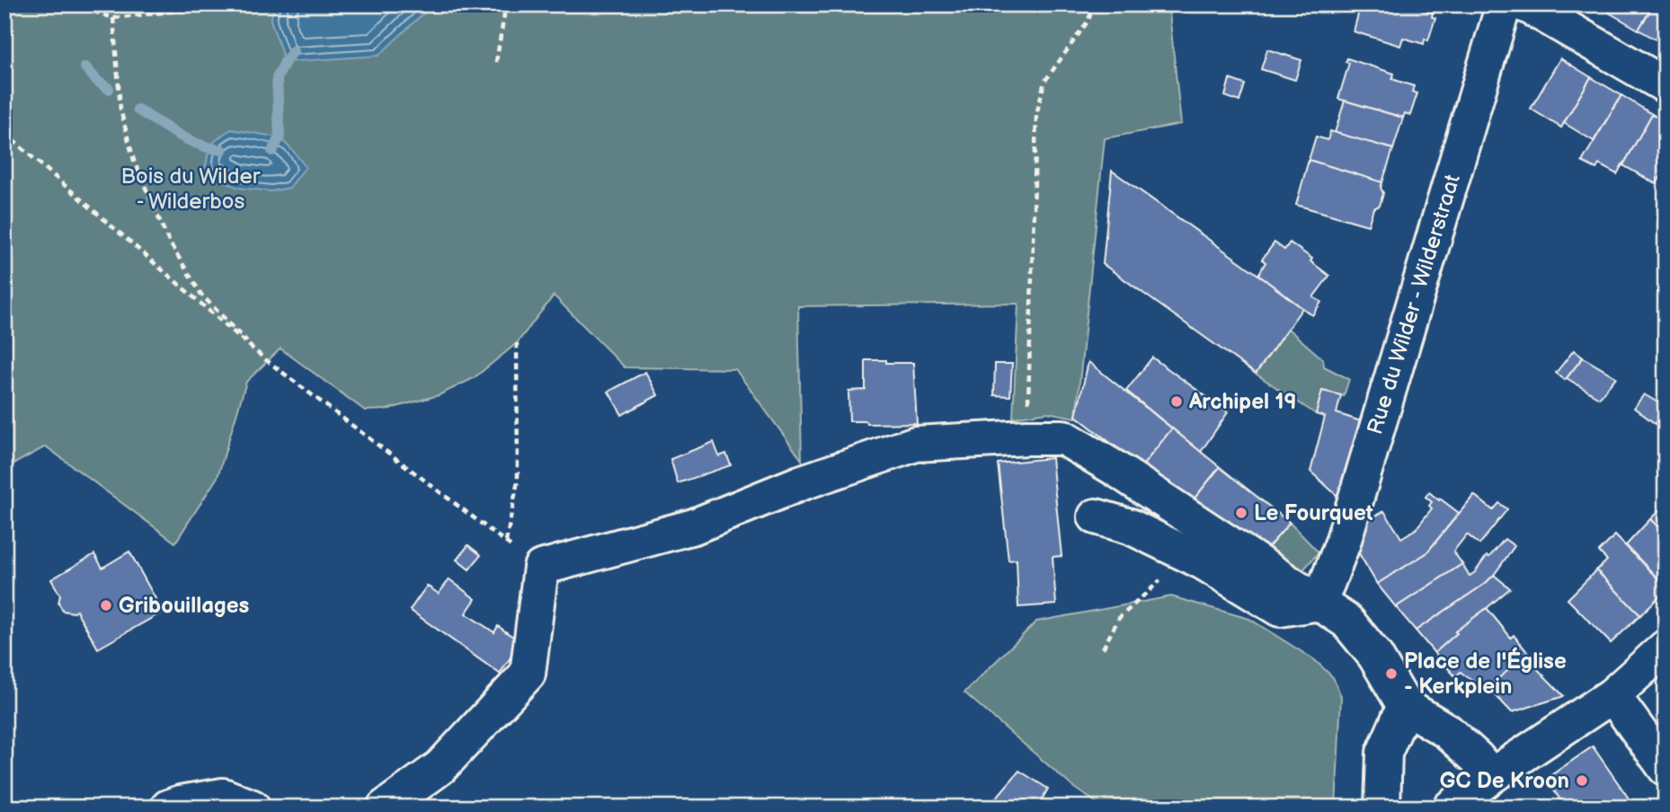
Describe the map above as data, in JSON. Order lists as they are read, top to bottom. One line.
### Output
{"streets":{"street":["Rue du Wilder - Wilderstraat"]},"parks":["Bois du Wilder - Wilderbos"],"places":["Archipel 19","Le Fourquet","Gribouillages","Place de l'Église - Kerkplein","GC De Kroon"]}
